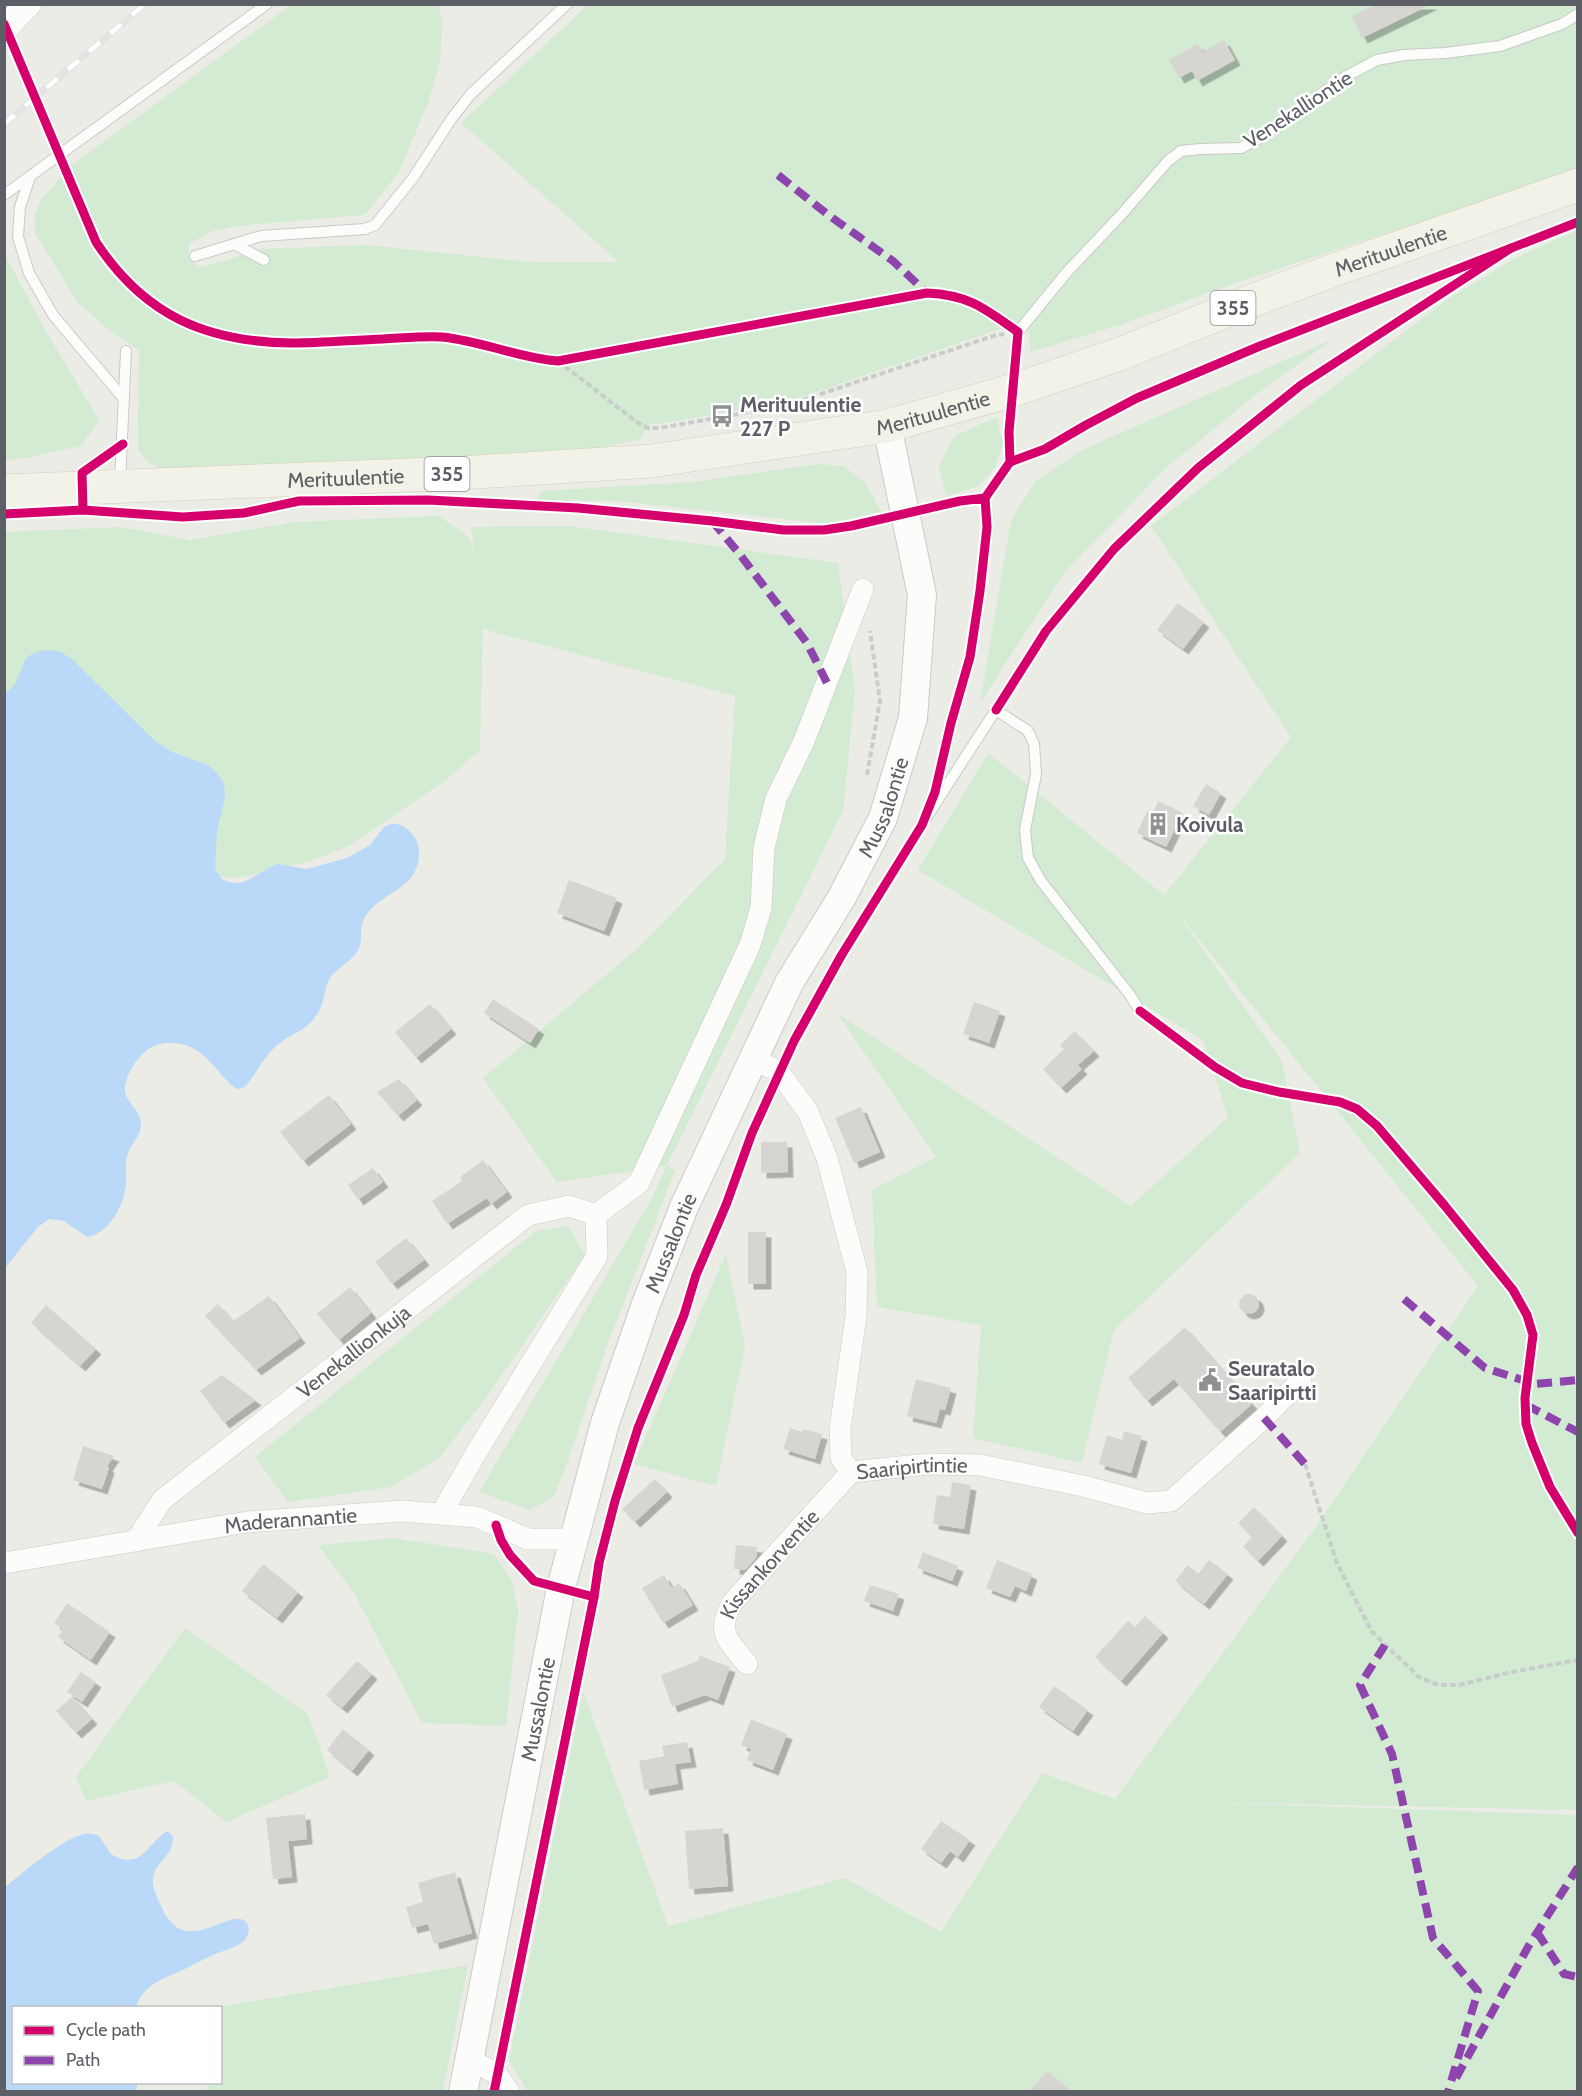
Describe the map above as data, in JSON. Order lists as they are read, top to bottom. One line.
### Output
{"streets":{"main road":["Merituulentie","355","Mussalontie"],"street":["Venekallionkuja","Saaripirtintie","Maderannantie","Kissankorventie"],"lane":["Venekalliontie"]},"crossings":[["Merituulentie","Mussalontie"],["Mussalontie","Saaripirtintie"],["Mussalontie","Maderannantie"],["Venekallionkuja","Maderannantie"],["Saaripirtintie","Kissankorventie"]],"places":{"bus stop":["Merituulentie 227 P"],"building":["Koivula"],"public building":["Seuratalo Saaripirtti"]},"legend":["Cycle path","Path"]}
